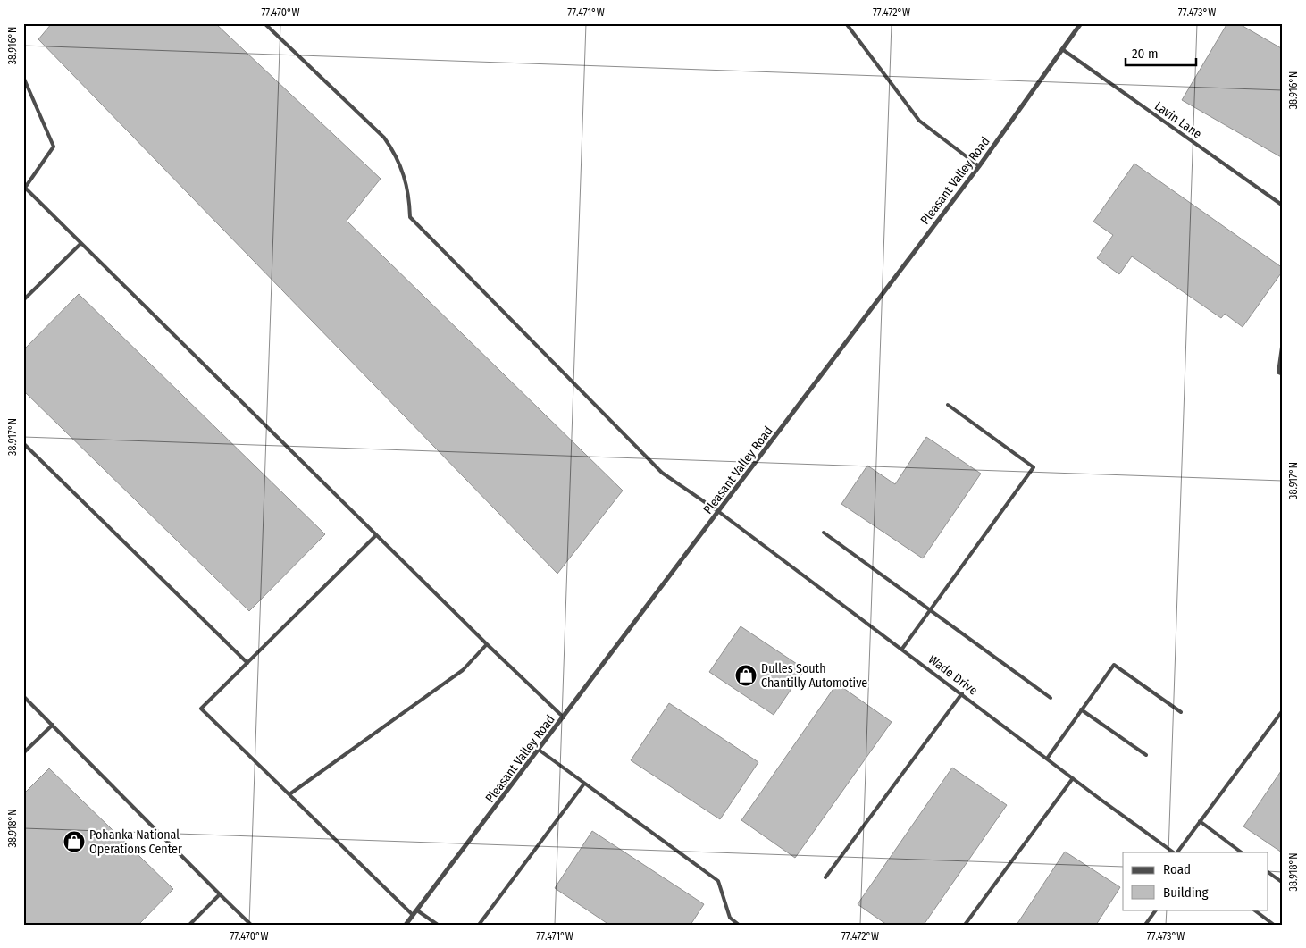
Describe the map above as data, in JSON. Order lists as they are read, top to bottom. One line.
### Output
{"streets":{"street":["Pleasant Valley Road"],"lane":["Lavin Lane","Wade Drive"]},"crossings":[["Lavin Lane","Pleasant Valley Road"],["Pleasant Valley Road","Wade Drive"]],"places":{"shop":["Dulles South Chantilly Automotive","Pohanka National Operations Center"]},"legend":["Road","Building"],"scale_bar":"20 m","coordinates":["77.470°W","77.471°W","77.472°W","77.473°W","38.916°N","38.917°N","38.918°N"]}
